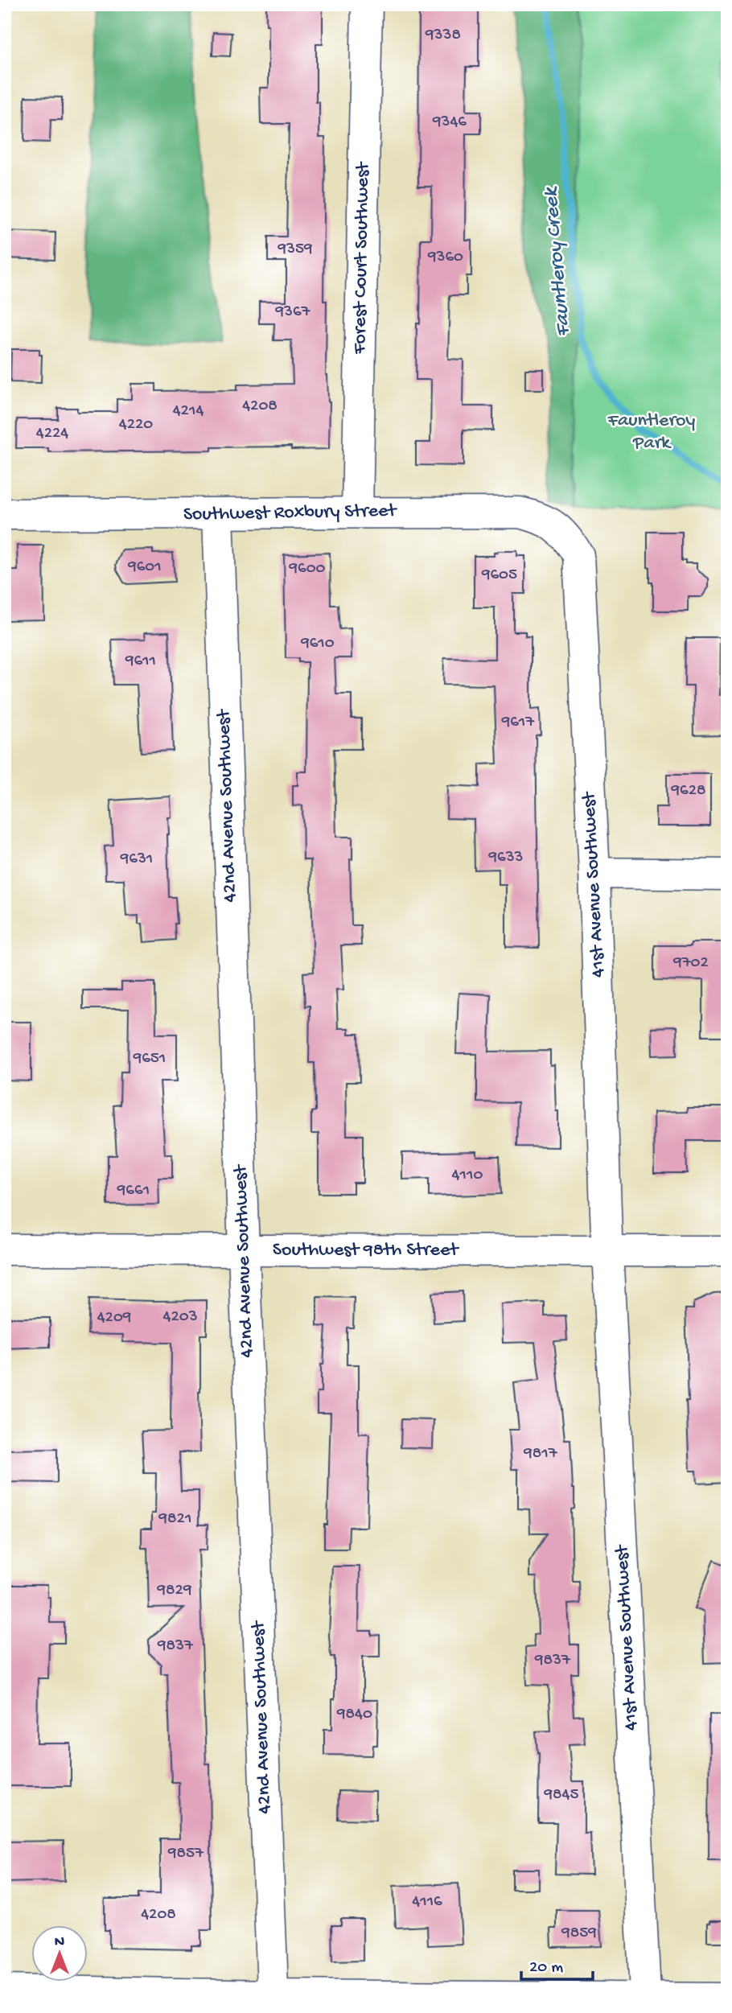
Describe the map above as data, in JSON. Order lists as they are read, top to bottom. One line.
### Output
{"streets":{"street":["Forest Court Southwest","Southwest Roxbury Street","42nd Avenue Southwest","41st Avenue Southwest","Southwest 98th Street"]},"crossings":[["Forest Court Southwest","Southwest Roxbury Street"],["Southwest Roxbury Street","42nd Avenue Southwest"],["Southwest Roxbury Street","41st Avenue Southwest"],["42nd Avenue Southwest","Southwest 98th Street"],["41st Avenue Southwest","Southwest 98th Street"]],"water":["Fauntleroy Creek"],"parks":["Fauntleroy Park"],"house_numbers":["9338","9346","9359","9360","9367","4208","4214","4220","4224","9601","9600","9605","9610","9611","9617","9628","9633","9631","9702","9651","4110","9661","4203","4209","9817","9821","9829","9837","9837","9840","9845","9857","4116","4208","9859"],"scale_bar":"20 m","north":"top"}
